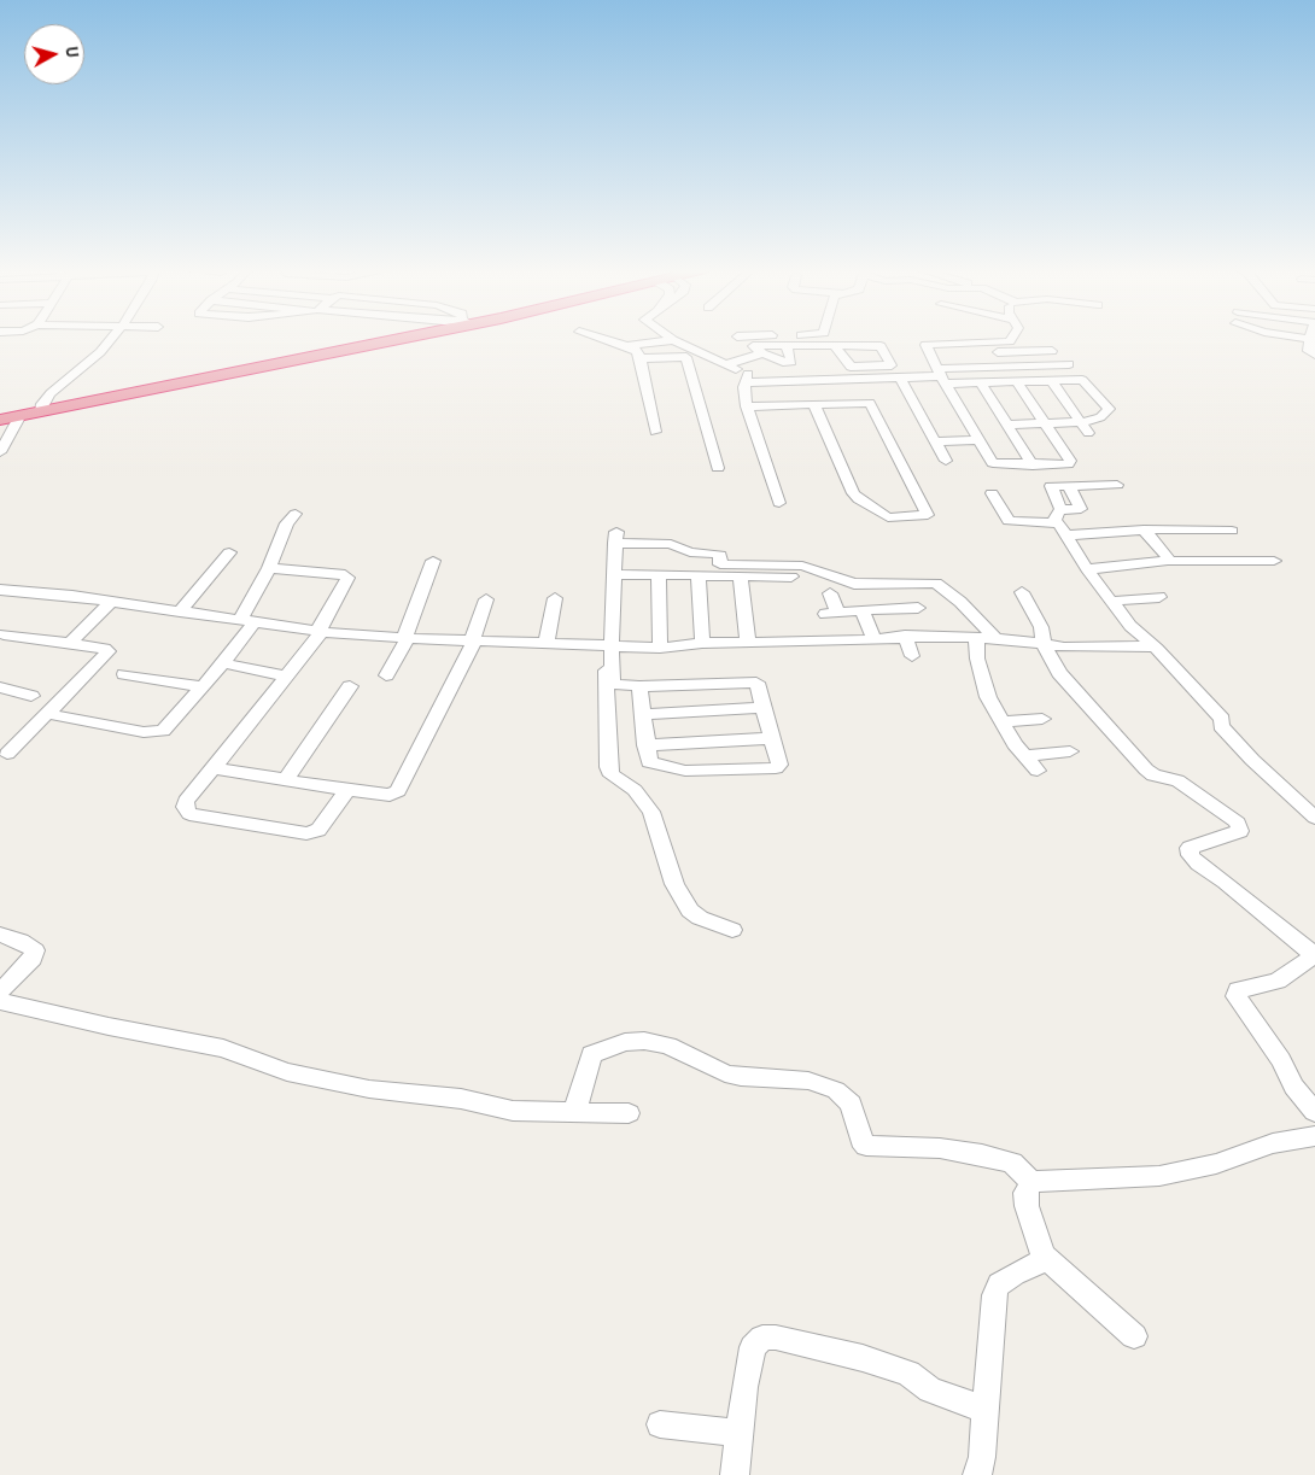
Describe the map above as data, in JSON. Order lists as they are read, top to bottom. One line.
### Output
{"north":"right"}
